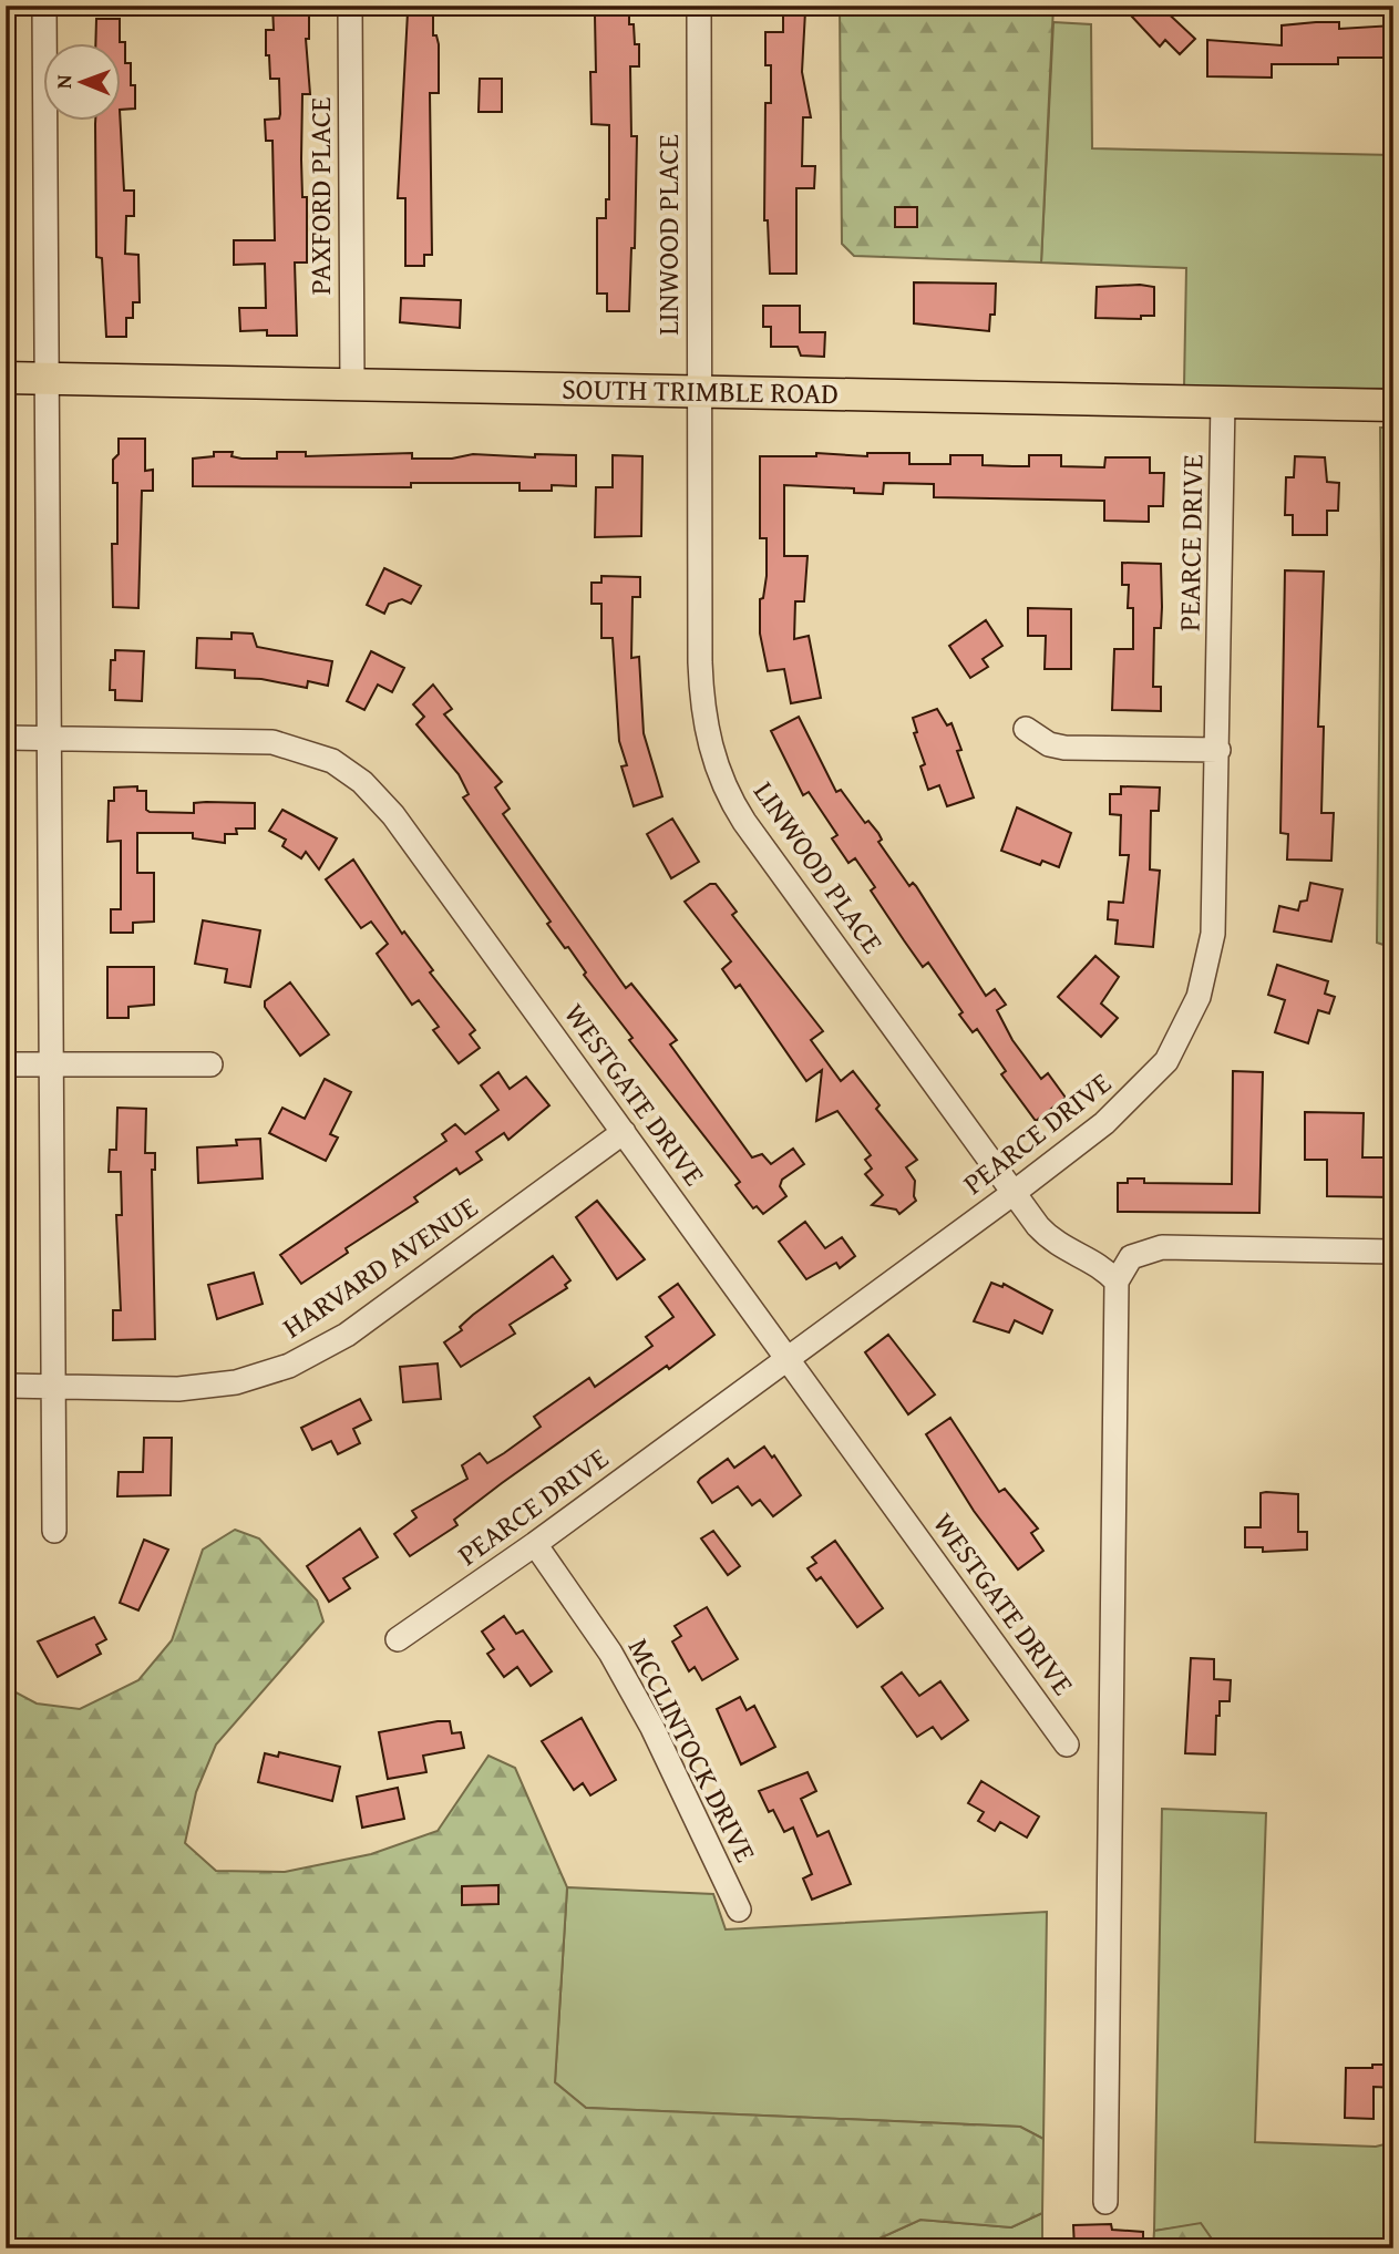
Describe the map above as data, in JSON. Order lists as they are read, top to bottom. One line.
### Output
{"streets":{"main road":["SOUTH TRIMBLE ROAD"],"street":["PAXFORD PLACE","LINWOOD PLACE","PEARCE DRIVE","WESTGATE DRIVE","HARVARD AVENUE","MCCLINTOCK DRIVE"]},"crossings":[["PAXFORD PLACE","SOUTH TRIMBLE ROAD"],["LINWOOD PLACE","SOUTH TRIMBLE ROAD"],["LINWOOD PLACE","PEARCE DRIVE"],["SOUTH TRIMBLE ROAD","PEARCE DRIVE"],["PEARCE DRIVE","WESTGATE DRIVE"],["PEARCE DRIVE","MCCLINTOCK DRIVE"],["WESTGATE DRIVE","HARVARD AVENUE"]],"north":"left"}
